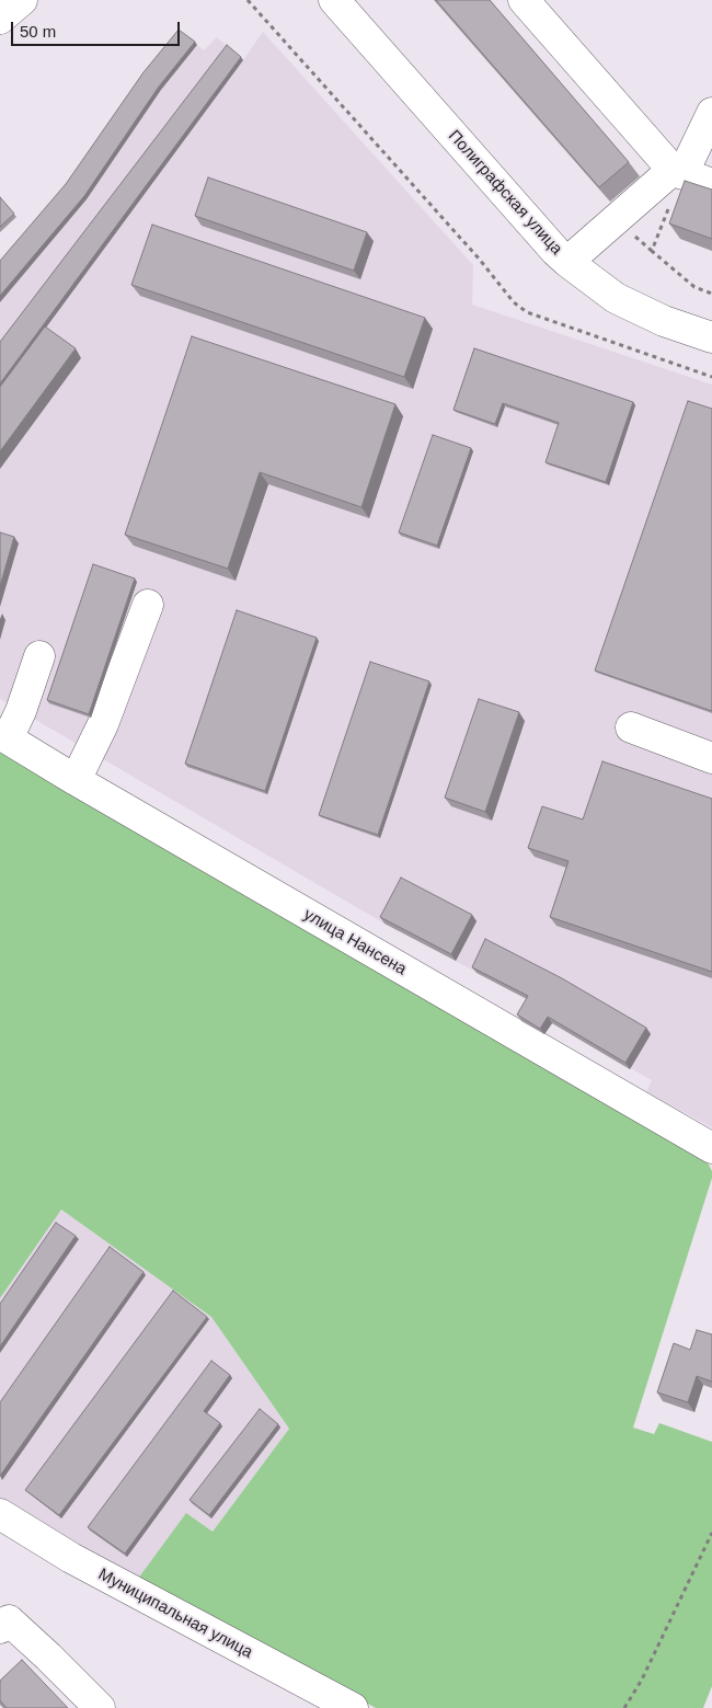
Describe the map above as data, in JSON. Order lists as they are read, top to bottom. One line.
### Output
{"streets":{"street":["Полиграфская улица","улица Нансена","Муниципальная улица"]},"scale_bar":"50 m"}
